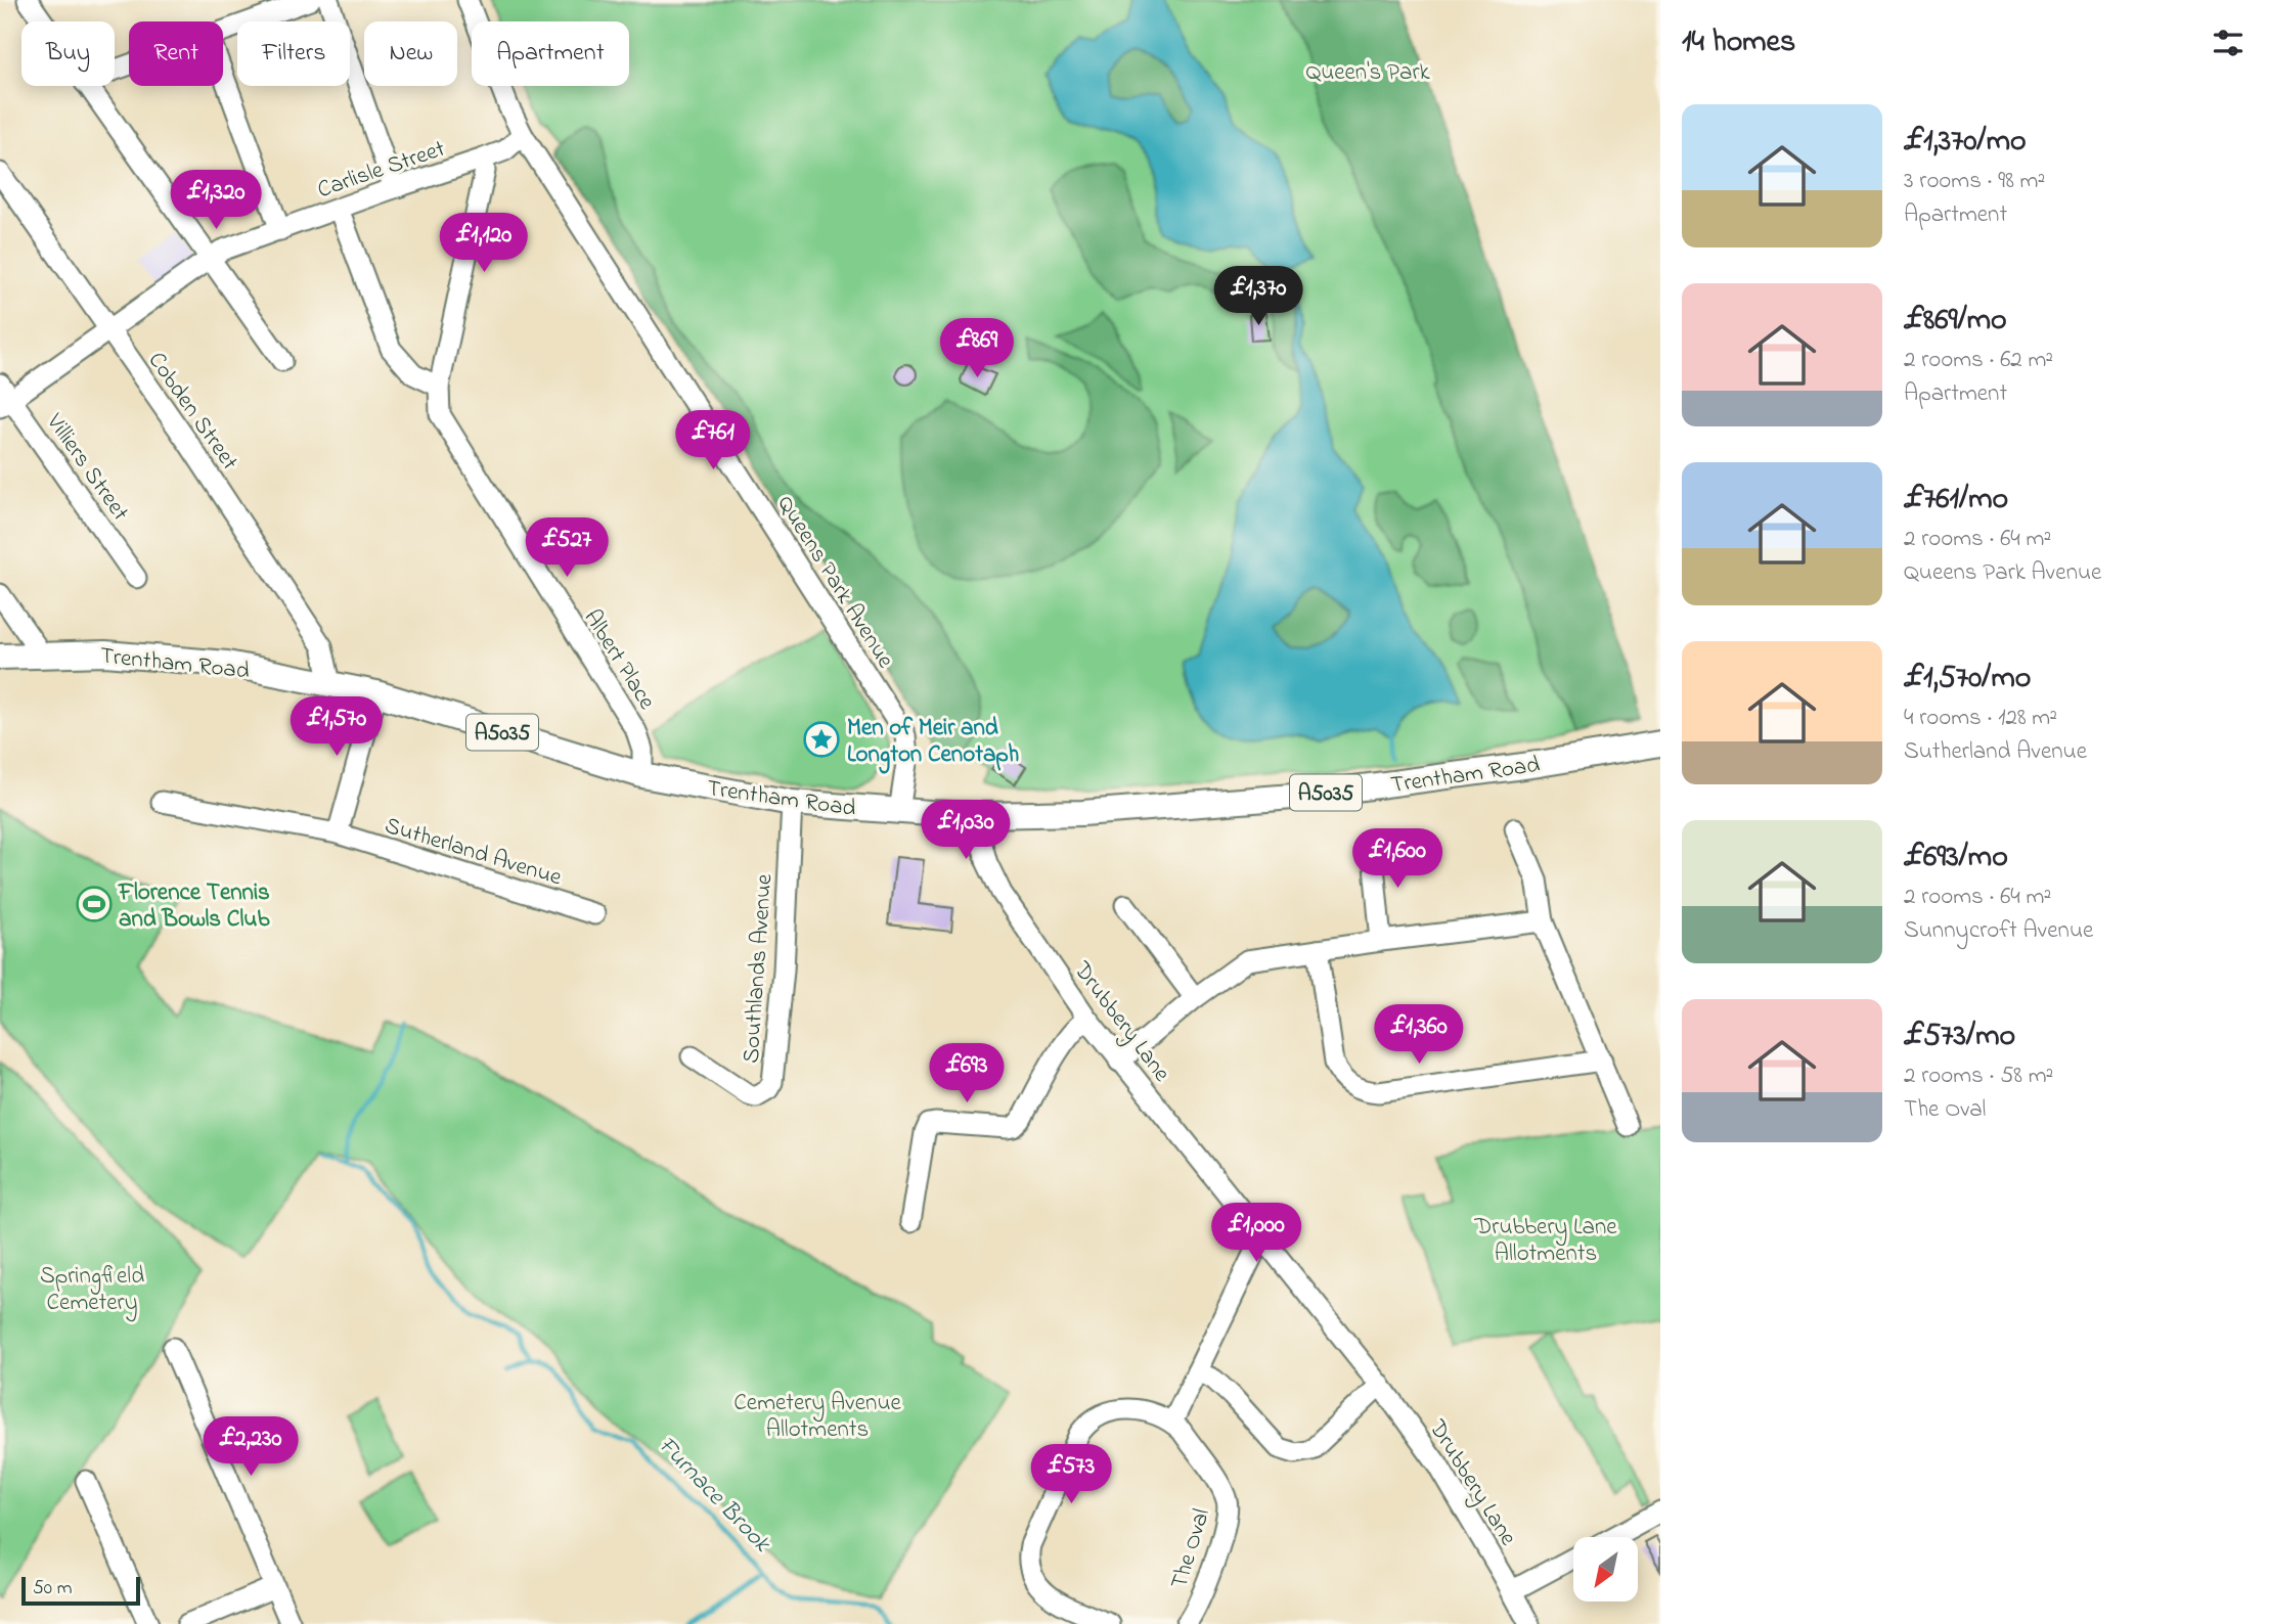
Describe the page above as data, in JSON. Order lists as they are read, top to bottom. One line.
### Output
{"streets":{"main road":["Trentham Road","A5035"],"street":["Carlisle Street","Cobden Street","Villiers Street","Queens Park Avenue","Albert Place","Sutherland Avenue","Southlands Avenue","Drubbery Lane","The Oval"]},"crossings":[["Carlisle Street","Cobden Street"],["Carlisle Street","Villiers Street"],["Carlisle Street","Queens Park Avenue"],["Cobden Street","Trentham Road"],["Queens Park Avenue","Trentham Road"],["Albert Place","Trentham Road"],["Trentham Road","Southlands Avenue"],["Trentham Road","Drubbery Lane"]],"water":["Furnace Brook"],"parks":["Queen's Park","Drubbery Lane Allotments","Springfield Cemetery","Cemetery Avenue Allotments"],"places":{"place":["Men of Meir and Longton Cenotaph"],"sports":["Florence Tennis and Bowls Club"]},"scale_bar":"50 m","north":"bottom left","page":{"heading":"14 homes","chip":["Buy","Rent","Filters","New","Apartment"],"list":[{"name":"£1,370/mo","note":"3 rooms · 98 m² · Apartment"},{"name":"£869/mo","note":"2 rooms · 62 m² · Apartment"},{"name":"£761/mo","note":"2 rooms · 64 m² · Queens Park Avenue"},{"name":"£1,570/mo","note":"4 rooms · 128 m² · Sutherland Avenue"},{"name":"£693/mo","note":"2 rooms · 64 m² · Sunnycroft Avenue"},{"name":"£573/mo","note":"2 rooms · 58 m² · The Oval"}],"price":["£1,320","£1,120","£1,370","£869","£761","£527","£1,570","£1,030","£1,600","£1,360","£693","£1,000","£2,230","£573"],"scale":"50 m"}}
